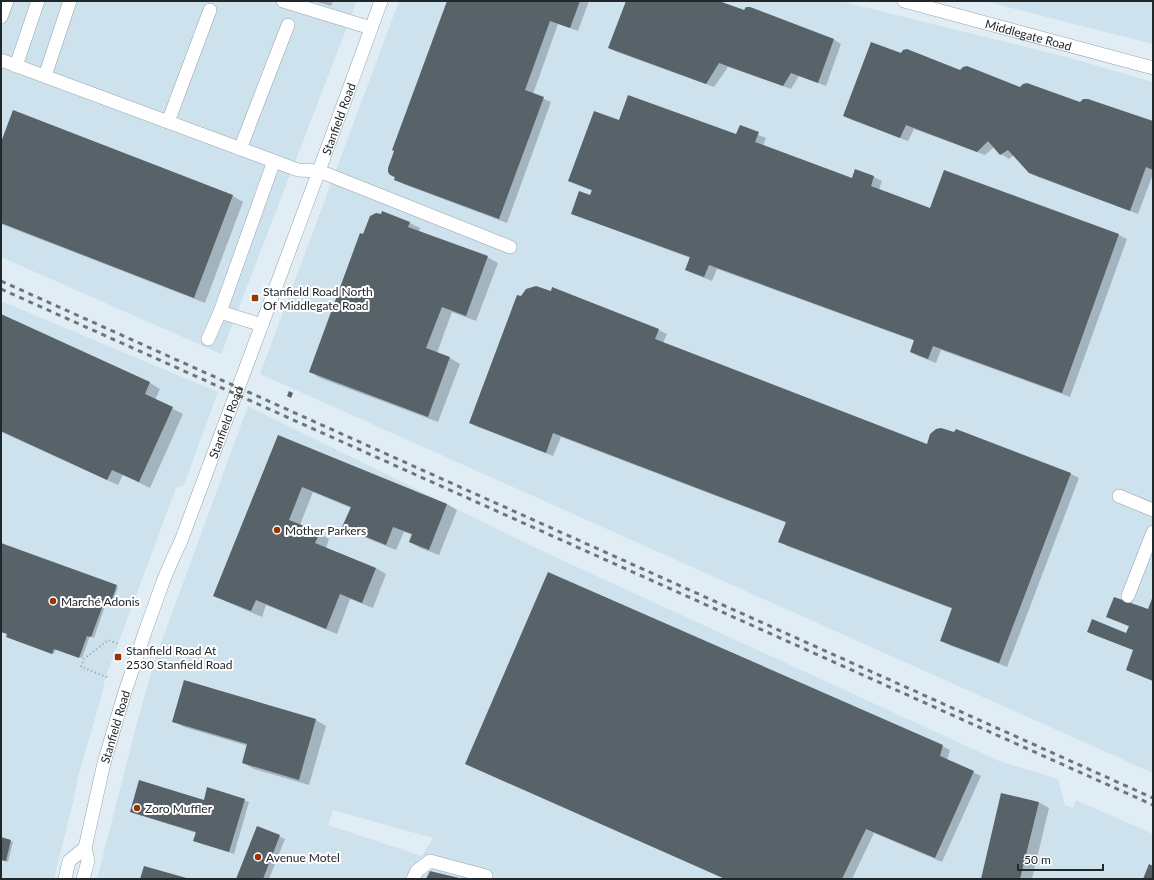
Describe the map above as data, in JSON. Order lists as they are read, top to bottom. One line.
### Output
{"streets":{"street":["Middlegate Road","Stanfield Road"]},"places":{"transit":["Stanfield Road North Of Middlegate Road","Stanfield Road At 2530 Stanfield Road"],"other":["Mother Parkers","Marché Adonis","Zoro Muffler","Avenue Motel"]},"scale_bar":"50 m"}
